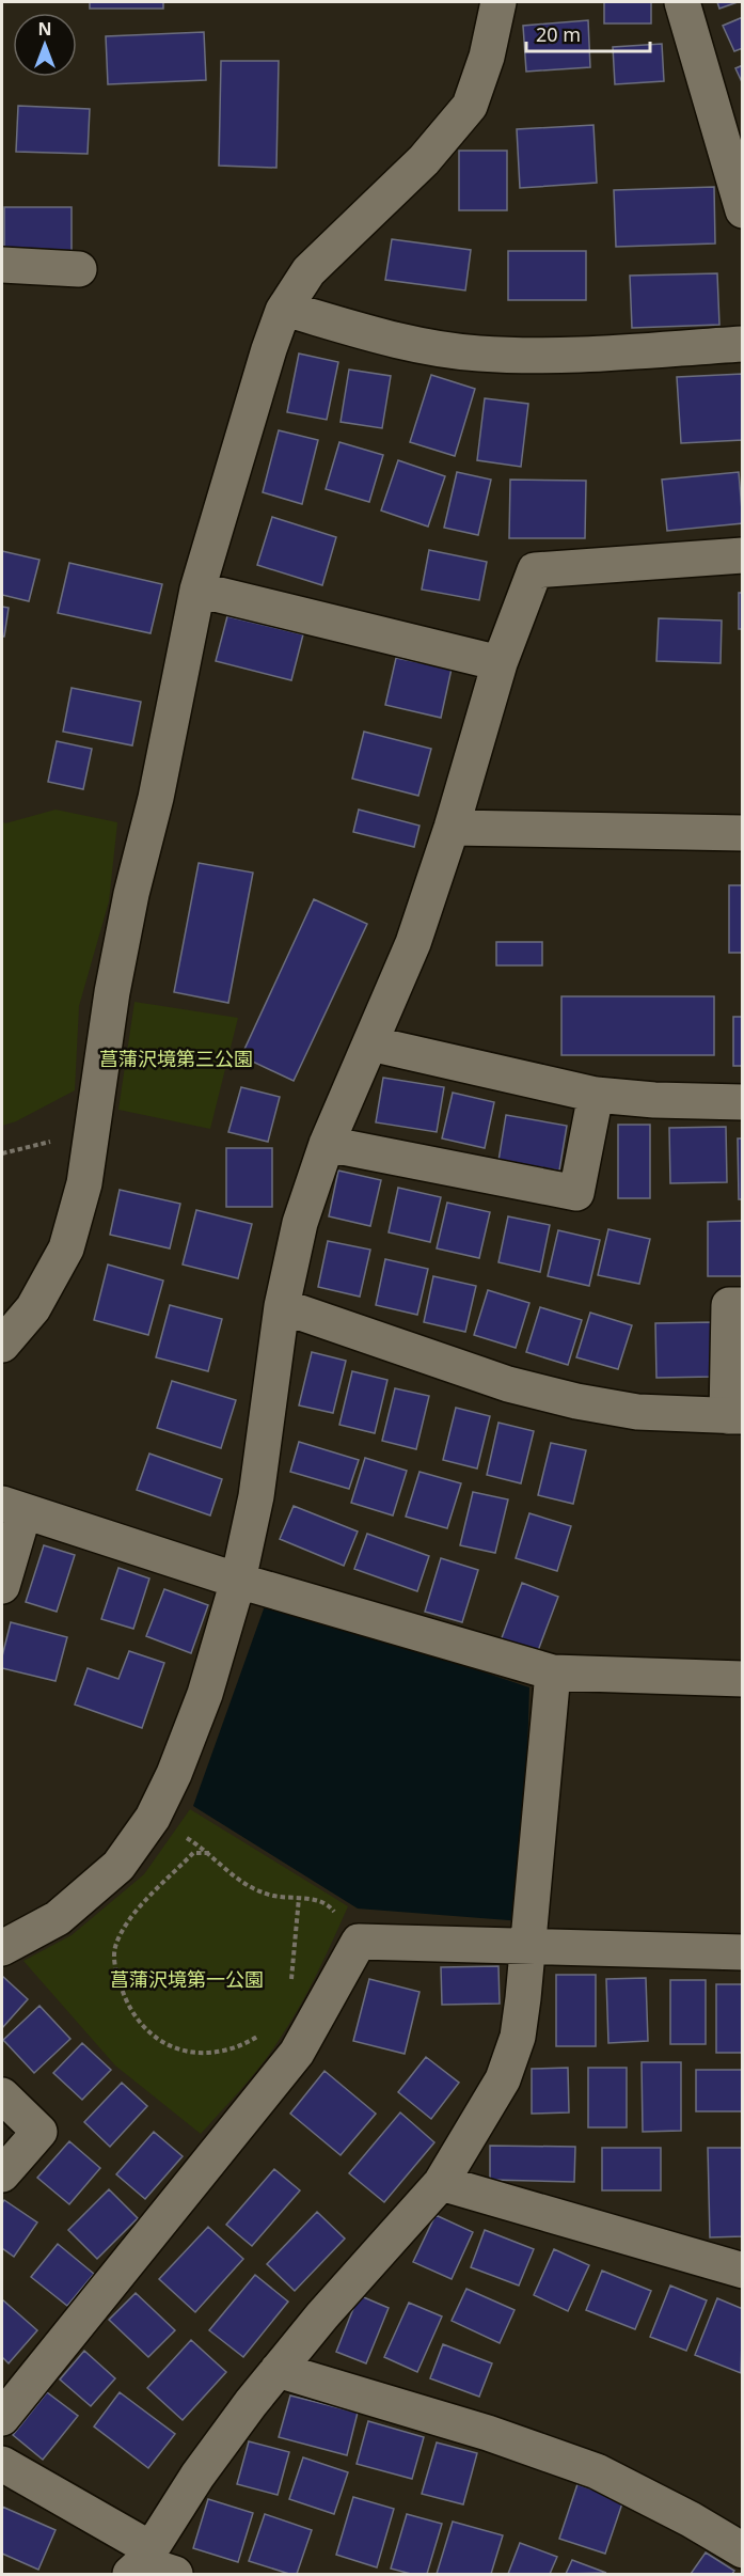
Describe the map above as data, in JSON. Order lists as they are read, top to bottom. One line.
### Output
{"parks":["菖蒲沢境第三公園","菖蒲沢境第一公園"],"scale_bar":"20 m","north":"top"}
